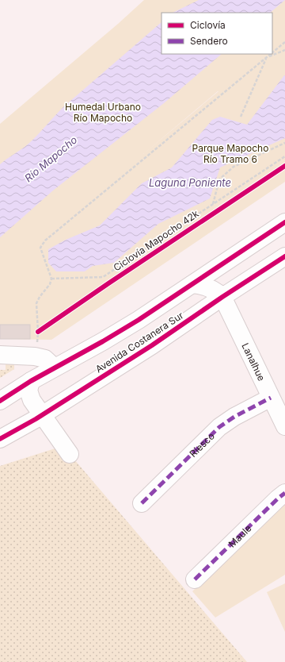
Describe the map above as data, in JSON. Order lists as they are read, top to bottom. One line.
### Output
{"streets":{"street":["Avenida Costanera Sur","Lanalhue","Riesco","Maule"],"cycle path":["Ciclovía Mapocho 42k"]},"crossings":[["Avenida Costanera Sur","Lanalhue"],["Lanalhue","Riesco"]],"water":["Río Mapocho","Laguna Poniente"],"parks":["Humedal Urbano Río Mapocho","Parque Mapocho Río Tramo 6"],"legend":["Ciclovía","Sendero"]}
